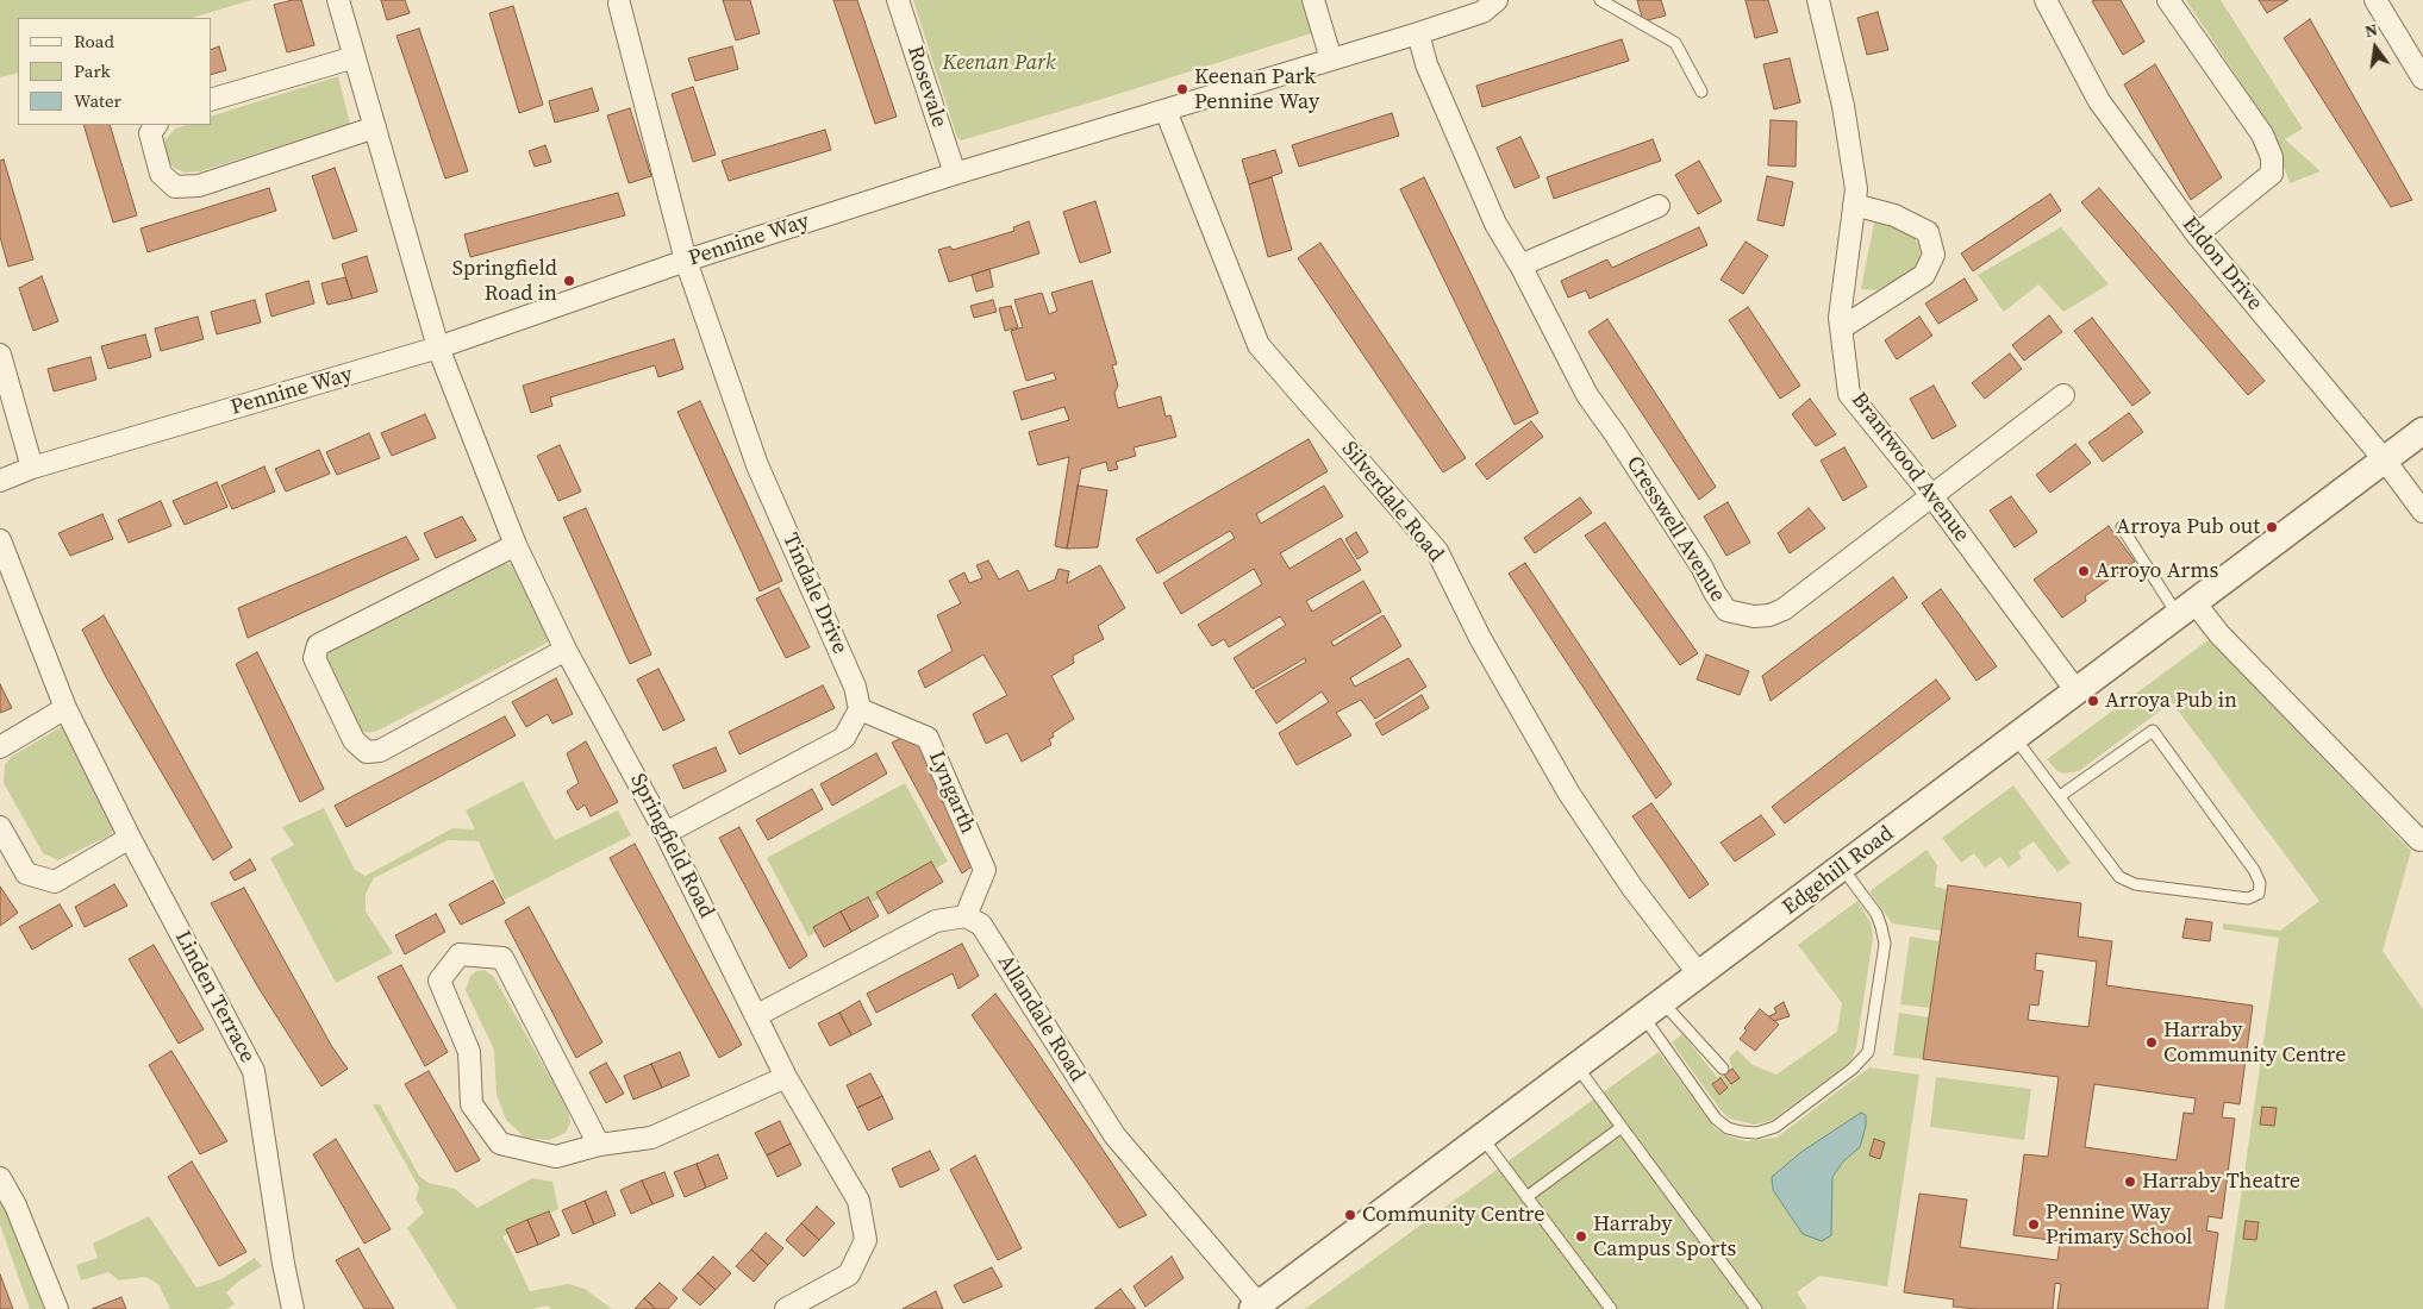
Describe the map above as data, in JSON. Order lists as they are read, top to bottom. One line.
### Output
{"streets":{"street":["Rosevale","Pennine Way","Eldon Drive","Brantwood Avenue","Silverdale Road","Cresswell Avenue","Tindale Drive","Lyngarth","Springfield Road","Edgehill Road","Linden Terrace","Allandale Road"]},"crossings":[["Rosevale","Pennine Way"],["Pennine Way","Silverdale Road"],["Pennine Way","Cresswell Avenue"],["Pennine Way","Tindale Drive"],["Pennine Way","Springfield Road"],["Eldon Drive","Edgehill Road"],["Brantwood Avenue","Cresswell Avenue"],["Brantwood Avenue","Edgehill Road"],["Silverdale Road","Edgehill Road"],["Tindale Drive","Lyngarth"],["Lyngarth","Allandale Road"],["Edgehill Road","Allandale Road"]],"parks":["Keenan Park"],"places":["Keenan Park Pennine Way","Springfield Road in","Arroya Pub out","Arroyo Arms","Arroya Pub in","Harraby Community Centre","Harraby Theatre","Community Centre","Pennine Way Primary School","Harraby Campus Sports"],"legend":["Road","Park","Water"],"north":"top"}
